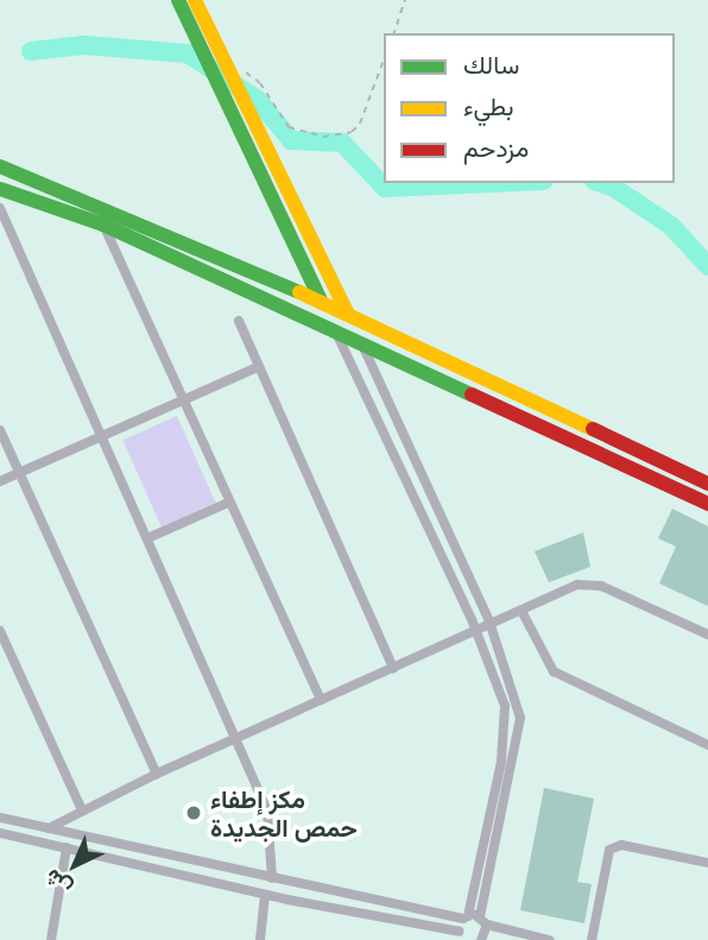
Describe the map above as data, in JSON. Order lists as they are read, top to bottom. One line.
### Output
{"places":["مكز إطفاء حمص الجديدة"],"legend":["سالك","بطيء","مزدحم"],"north":"bottom left"}
